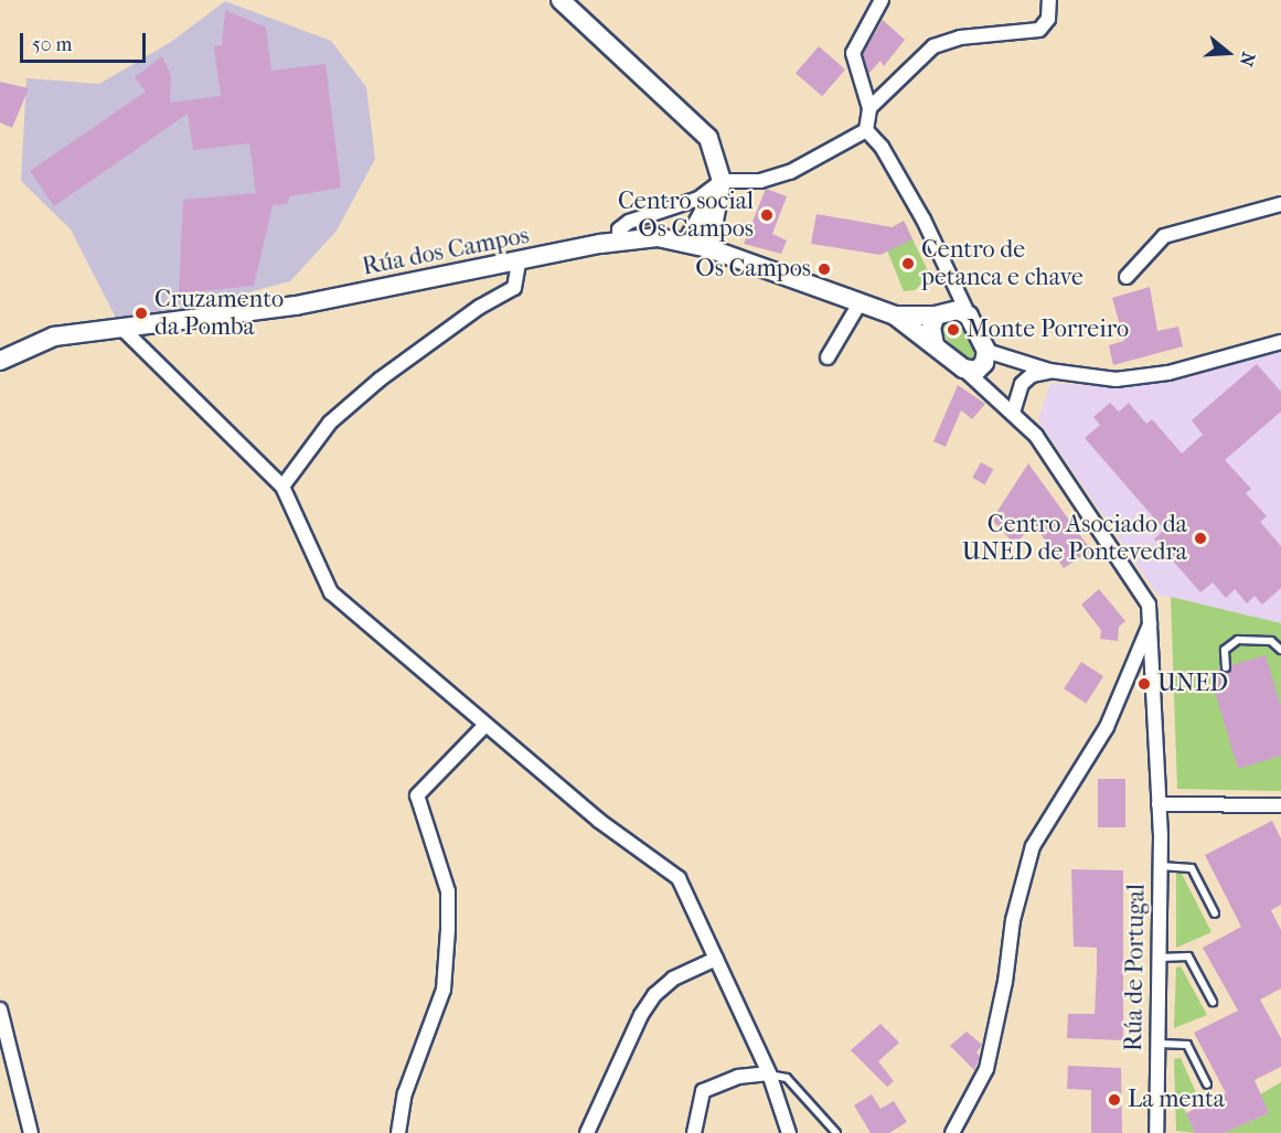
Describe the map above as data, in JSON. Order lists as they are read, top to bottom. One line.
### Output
{"streets":{"street":["Rúa dos Campos","Rúa de Portugal"]},"places":["Centro social Os Campos","Centro de petanca e chave","Os Campos","Cruzamento da Pomba","Monte Porreiro","Centro Asociado da UNED de Pontevedra","UNED","La menta"],"scale_bar":"50 m","north":"right"}
